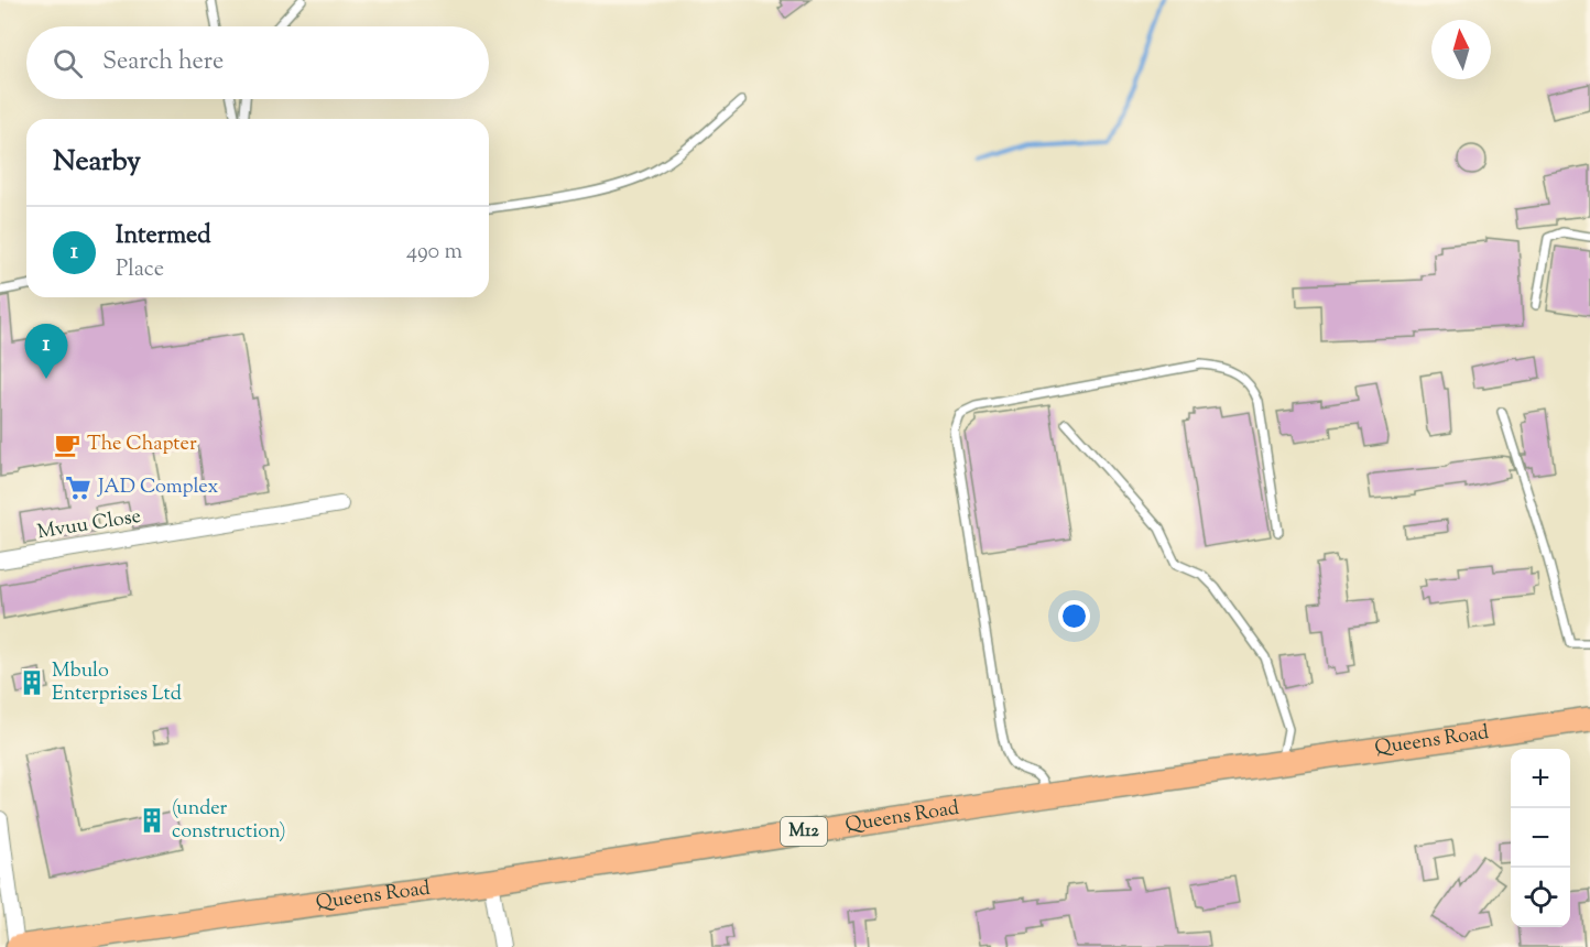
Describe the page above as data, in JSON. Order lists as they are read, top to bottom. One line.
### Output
{"streets":{"highway":["Queens Road","M12"],"street":["Mvuu Close"]},"places":{"cafe":["The Chapter"],"supermarket":["JAD Complex"],"building":["Mbulo Enterprises Ltd","(under construction)"]},"north":"top","page":{"search":"Search here","heading":"Nearby","list":[{"mark":"1","name":"Intermed","note":"Place","value":"490 m"}],"pins":"1","map_buttons":["+","−"]}}
